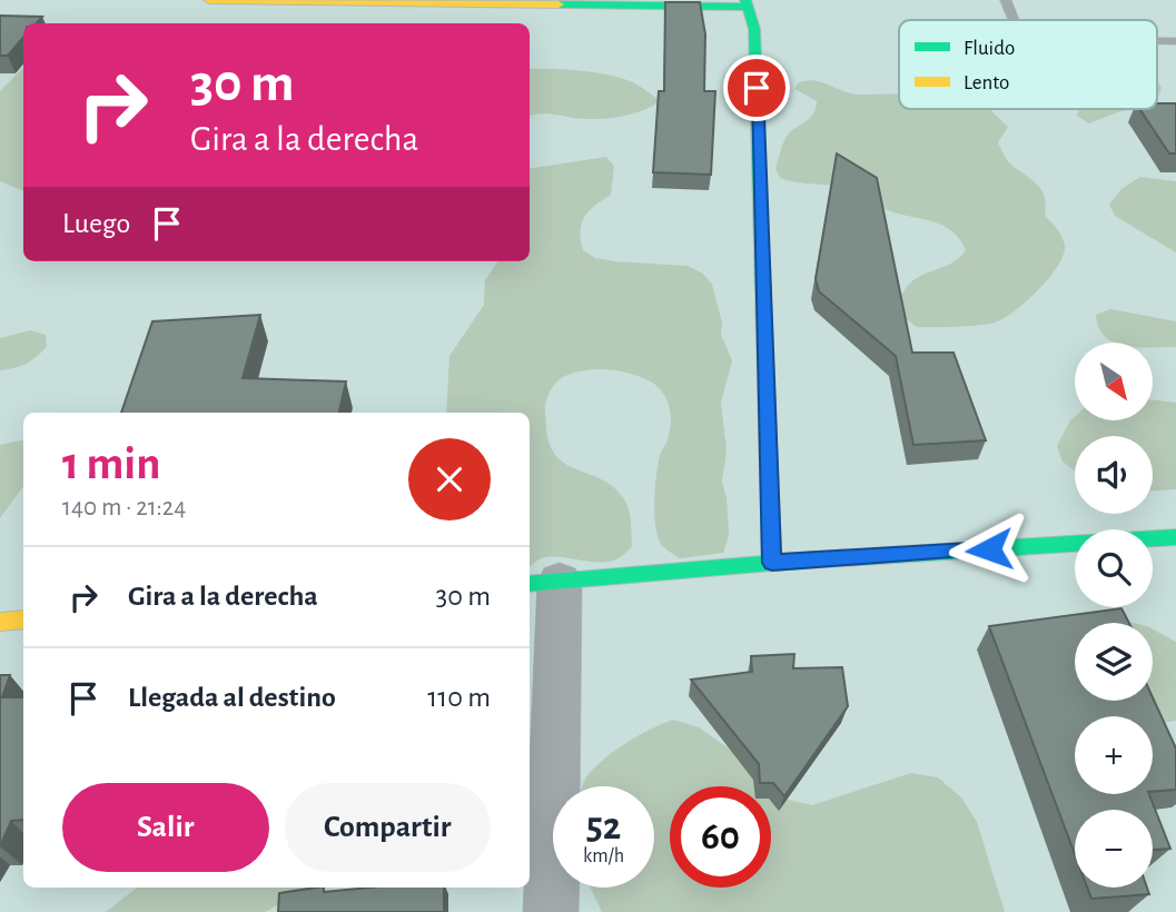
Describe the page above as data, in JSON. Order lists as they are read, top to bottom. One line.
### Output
{"legend":["Fluido","Lento"],"north":"bottom right","page":{"turn":["30 m","Gira a la derecha"],"then":"Luego","map_buttons":["+","−"],"heading":["1 min","140 m · 21:24"],"list":[{"name":"Gira a la derecha","value":"30 m"},{"name":"Llegada al destino","value":"110 m"}],"buttons":["Salir","Compartir"],"speed":"52 km/h","limit":"60"}}
